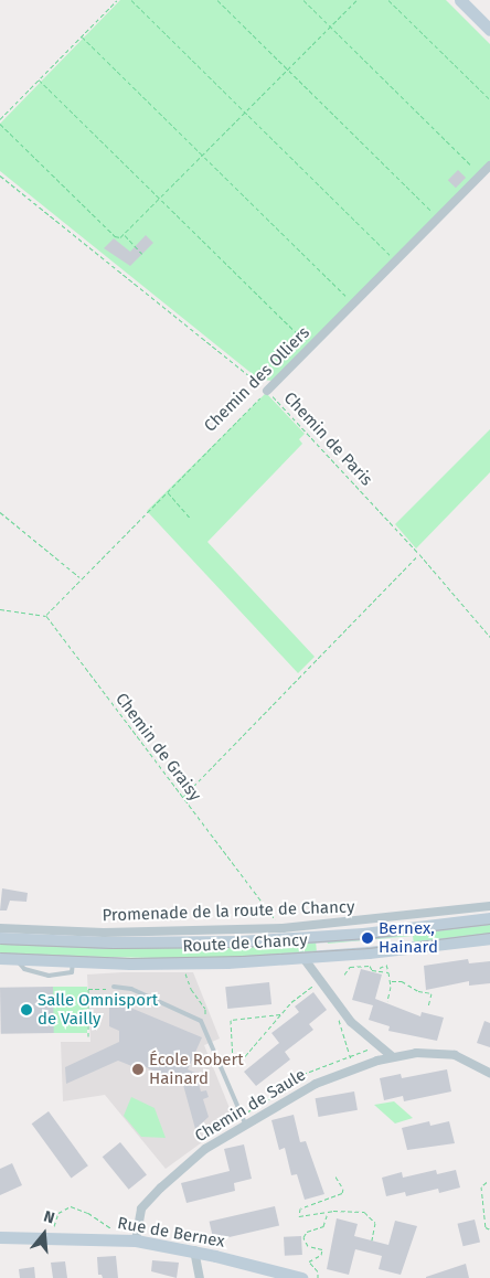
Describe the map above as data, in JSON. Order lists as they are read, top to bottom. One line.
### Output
{"streets":{"main road":["Route de Chancy","Rue de Bernex"],"street":["Chemin des Olliers","Promenade de la route de Chancy","Chemin de Saule"],"path":["Chemin de Paris","Chemin de Graisy"]},"crossings":[["Chemin des Olliers","Chemin de Paris"],["Chemin des Olliers","Chemin de Graisy"],["Chemin de Graisy","Promenade de la route de Chancy"],["Chemin de Saule","Rue de Bernex"]],"places":["Bernex, Hainard","Salle Omnisport de Vailly","École Robert Hainard"],"north":"top"}
